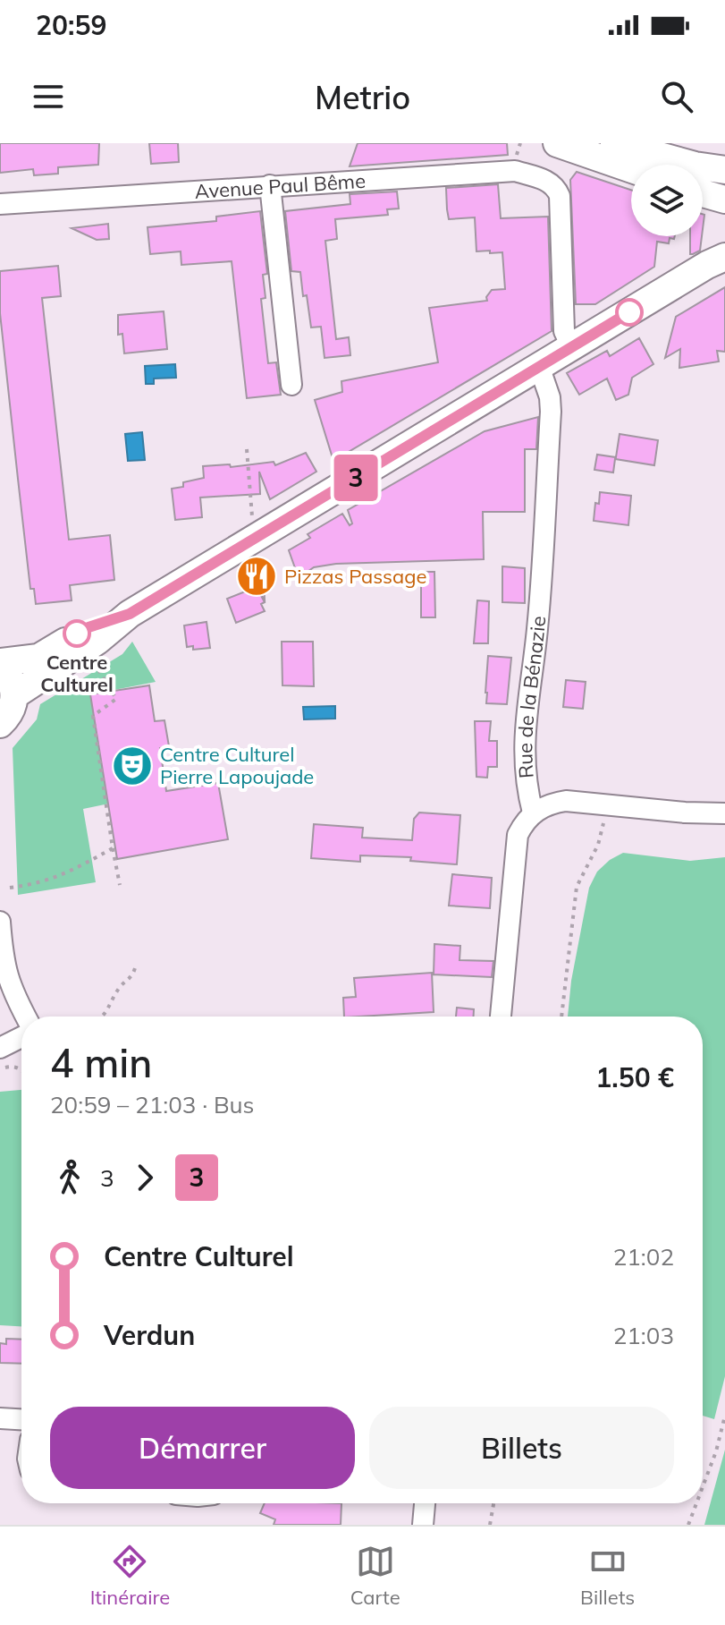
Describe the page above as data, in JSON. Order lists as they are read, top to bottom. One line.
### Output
{"streets":{"street":["Avenue Paul Bême","Rue de la Bénazie"]},"places":{"restaurant":["Pizzas Passage"],"other":["Centre Culturel"],"theatre":["Centre Culturel Pierre Lapoujade"]},"lines":["bus line 3"],"page":{"status":"20:59","header":"Metrio","on_map":"3","heading":["4 min","20:59 – 21:03 · Bus","1.50 €"],"legs":["3","3"],"list":[{"name":"Centre Culturel","value":"21:02"},{"name":"Verdun","value":"21:03"}],"buttons":["Démarrer","Billets"],"tabs":["Itinéraire","Carte","Billets"]}}
